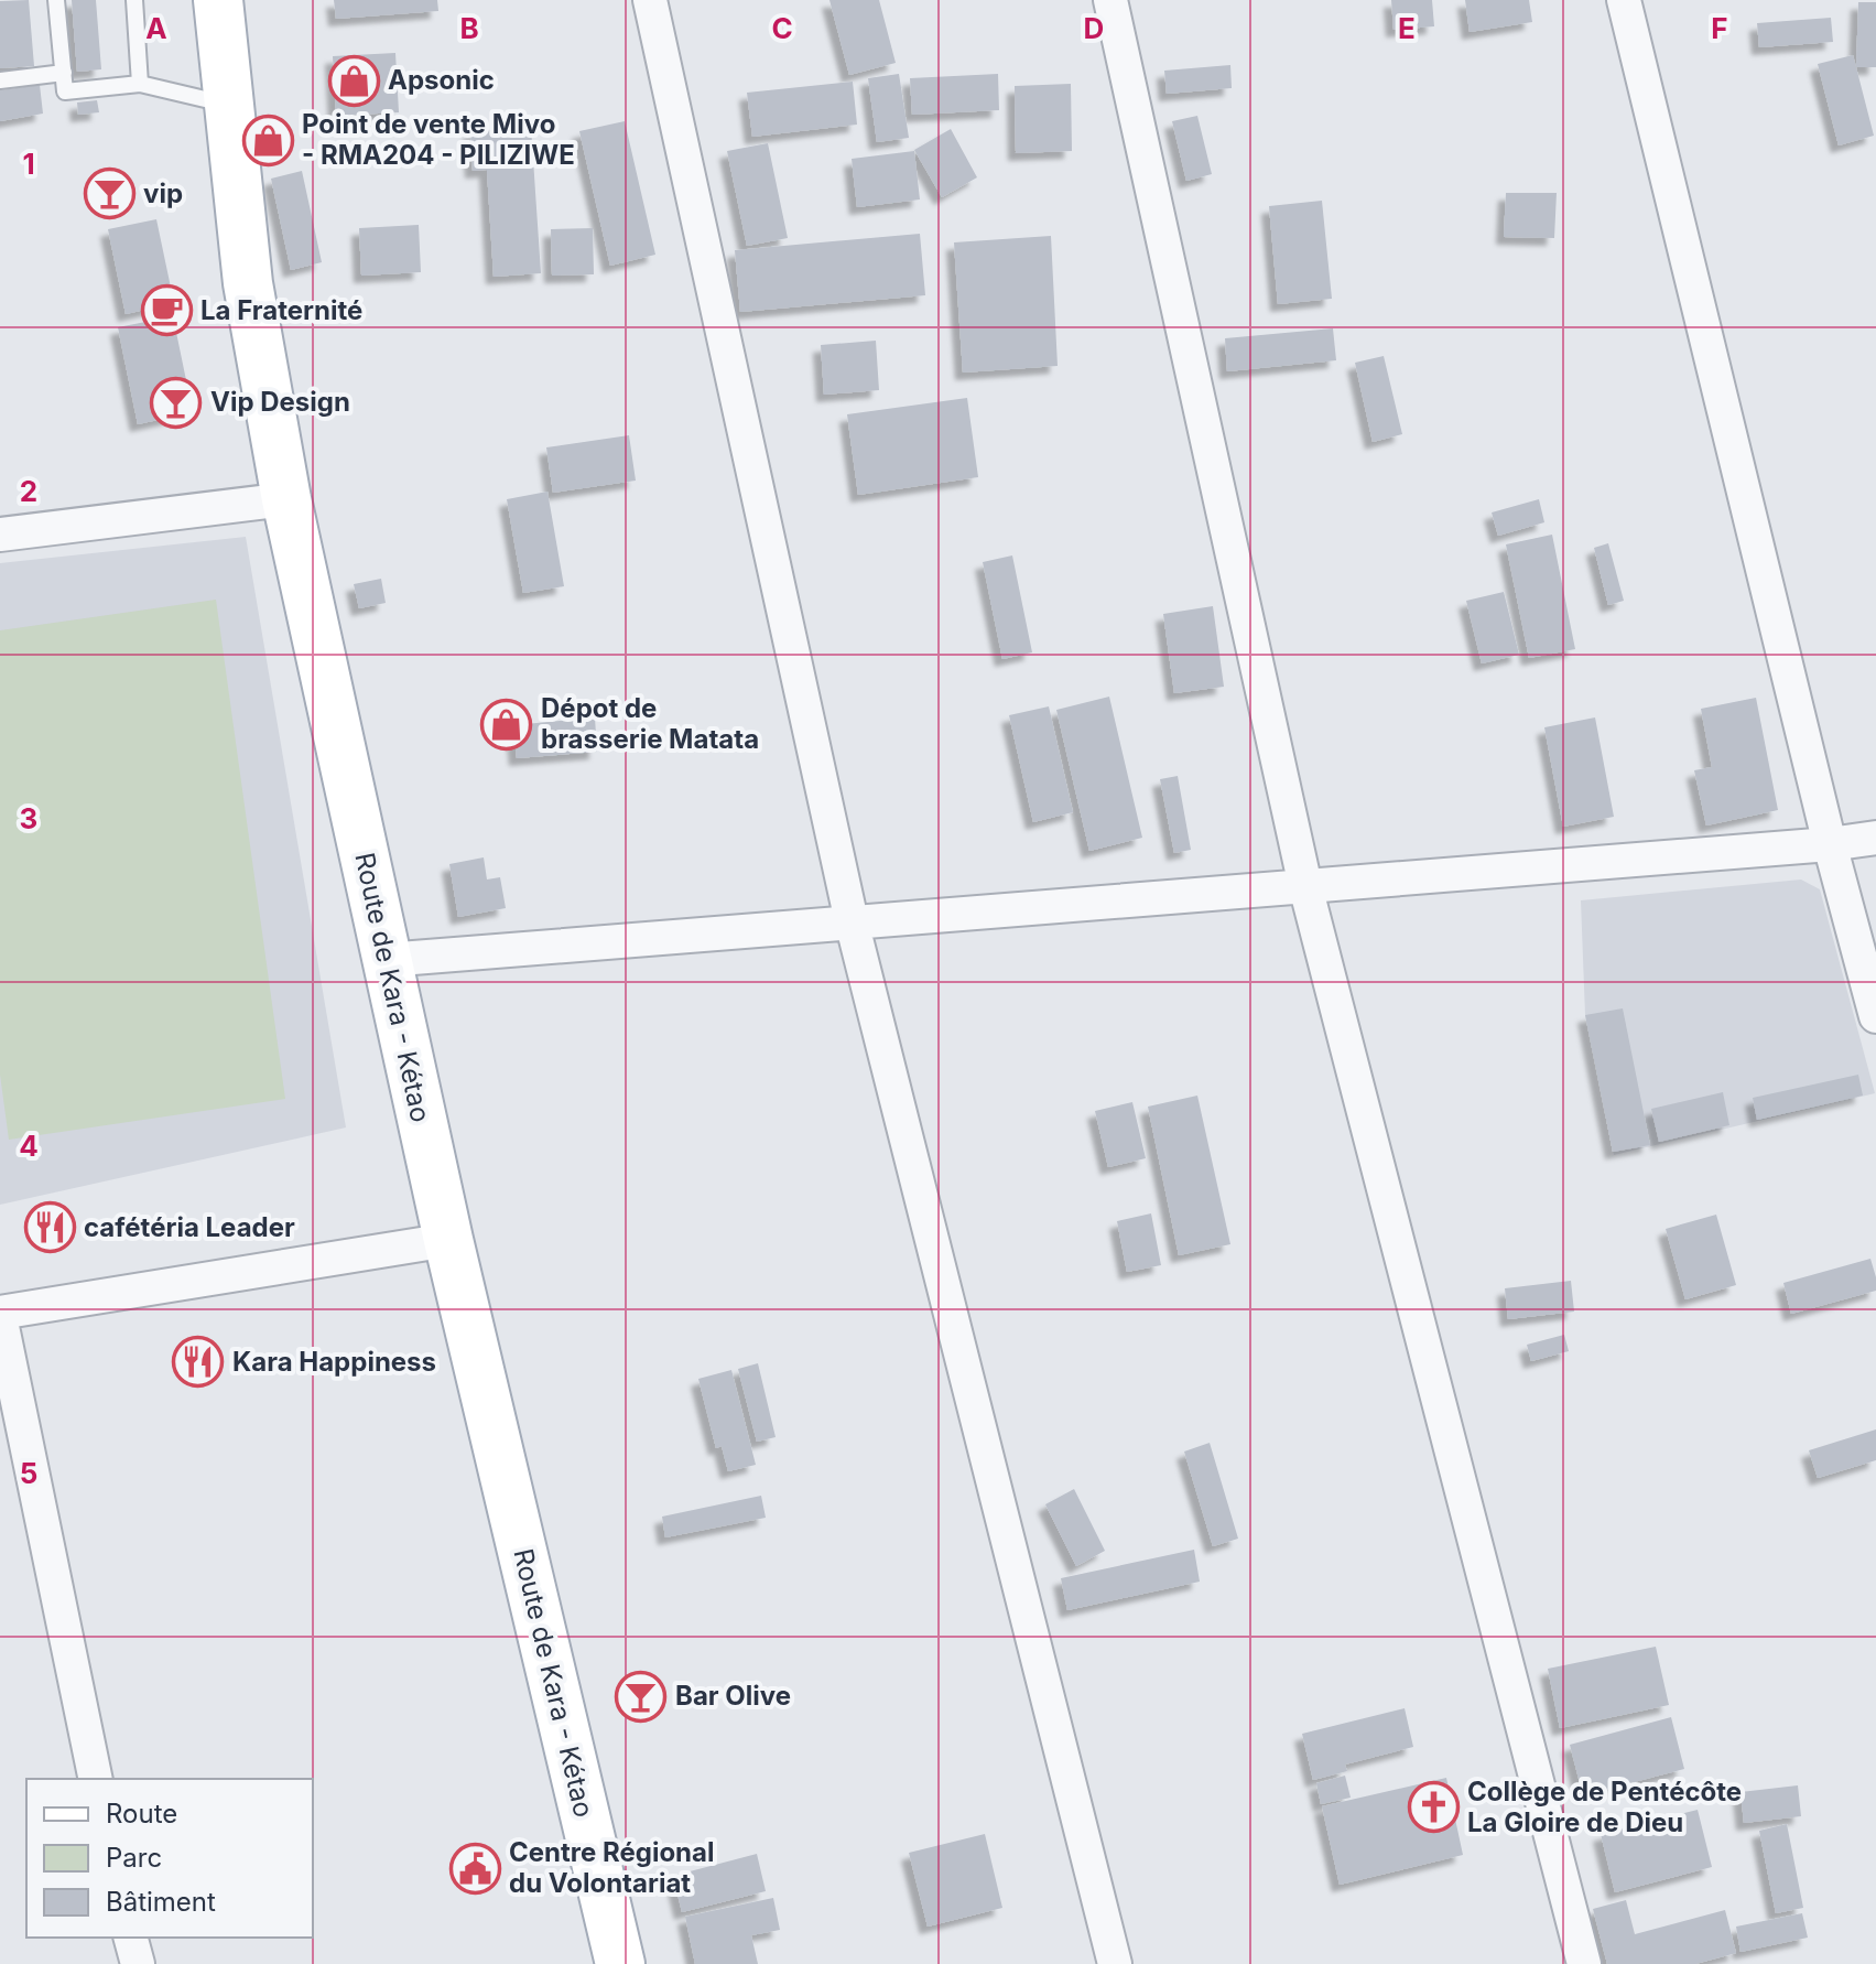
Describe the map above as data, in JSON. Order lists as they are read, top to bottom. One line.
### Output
{"streets":{"main road":["Route de Kara - Kétao"]},"places":{"shop":["Apsonic","Point de vente Mivo - RMA204 - PILIZIWE","Dépot de brasserie Matata"],"bar":["vip","Vip Design","Bar Olive"],"cafe":["La Fraternité"],"restaurant":["cafétéria Leader","Kara Happiness"],"church":["Collège de Pentécôte La Gloire de Dieu"],"public building":["Centre Régional du Volontariat"]},"legend":["Route","Parc","Bâtiment"],"grid":{"columns":["A","B","C","D","E","F"],"rows":["1","2","3","4","5"]}}
